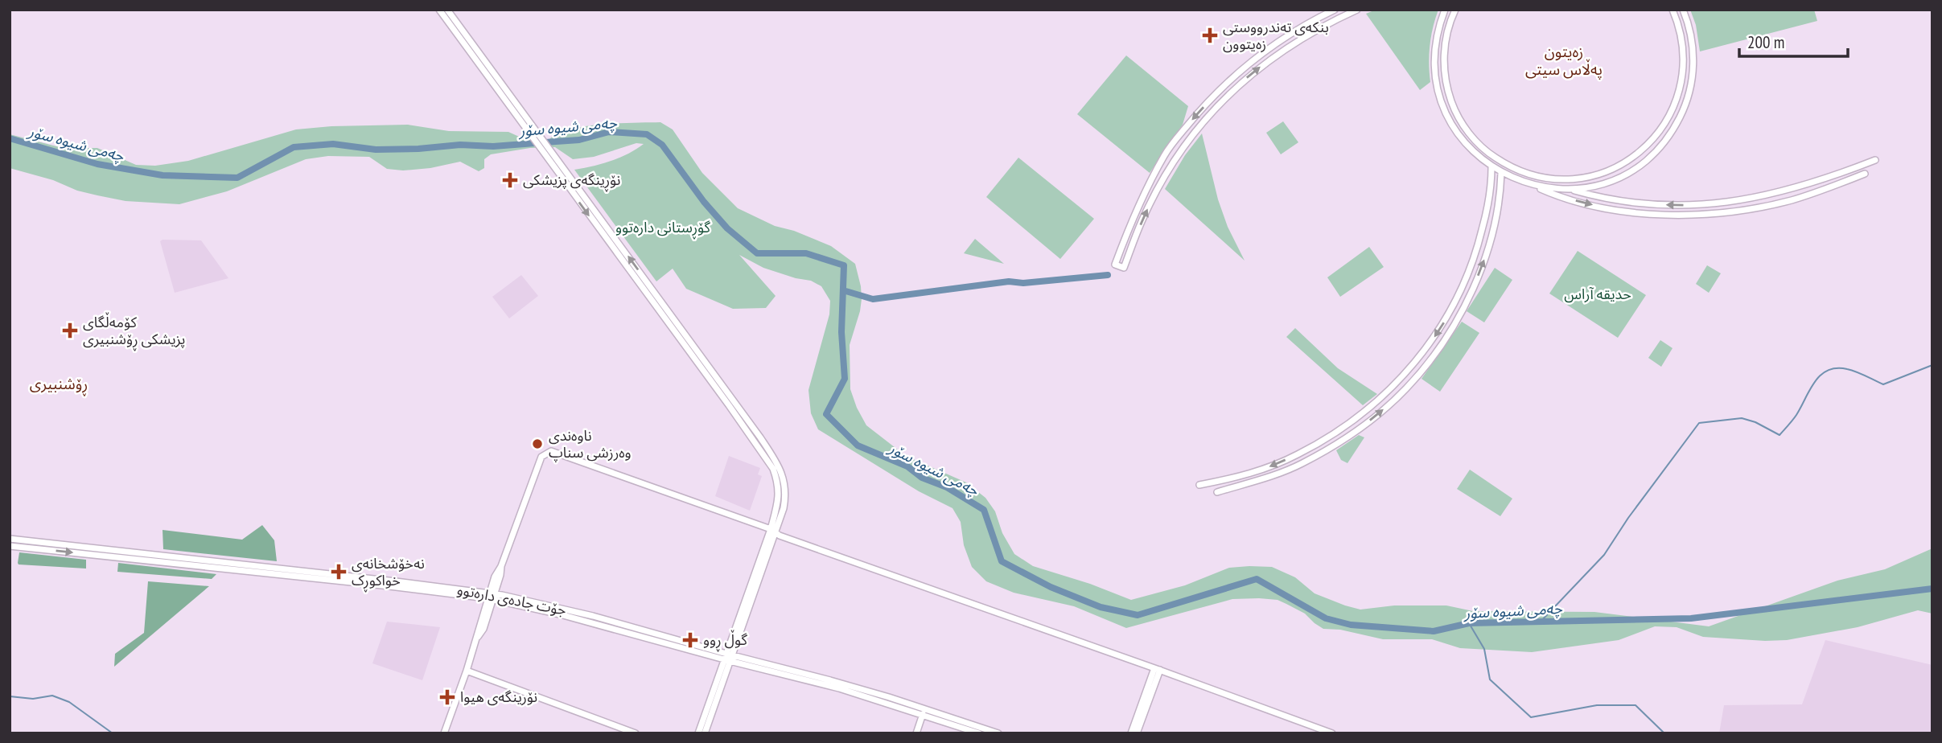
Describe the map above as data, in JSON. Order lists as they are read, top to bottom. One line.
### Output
{"streets":{"street":["جۆت جادەی دارەتوو"]},"districts":["زەیتون پەڵاس سیتی","ڕۆشنبیری"],"water":["چەمی شیوە سۆر"],"parks":["گۆڕستانی دارەتوو","حديقه آراس"],"places":{"health":["بنکەی تەندرووستی زەیتوون","نۆڕینگەی پزیشکی","کۆمەڵگای پزیشکی ڕۆشنبیری","نەخۆشخانەی خواکوڕک","گوڵ ڕوو","نۆرینگەی هیوا"],"other":["ناوەندی وەرزشی سناپ"]},"scale_bar":"200 m"}
